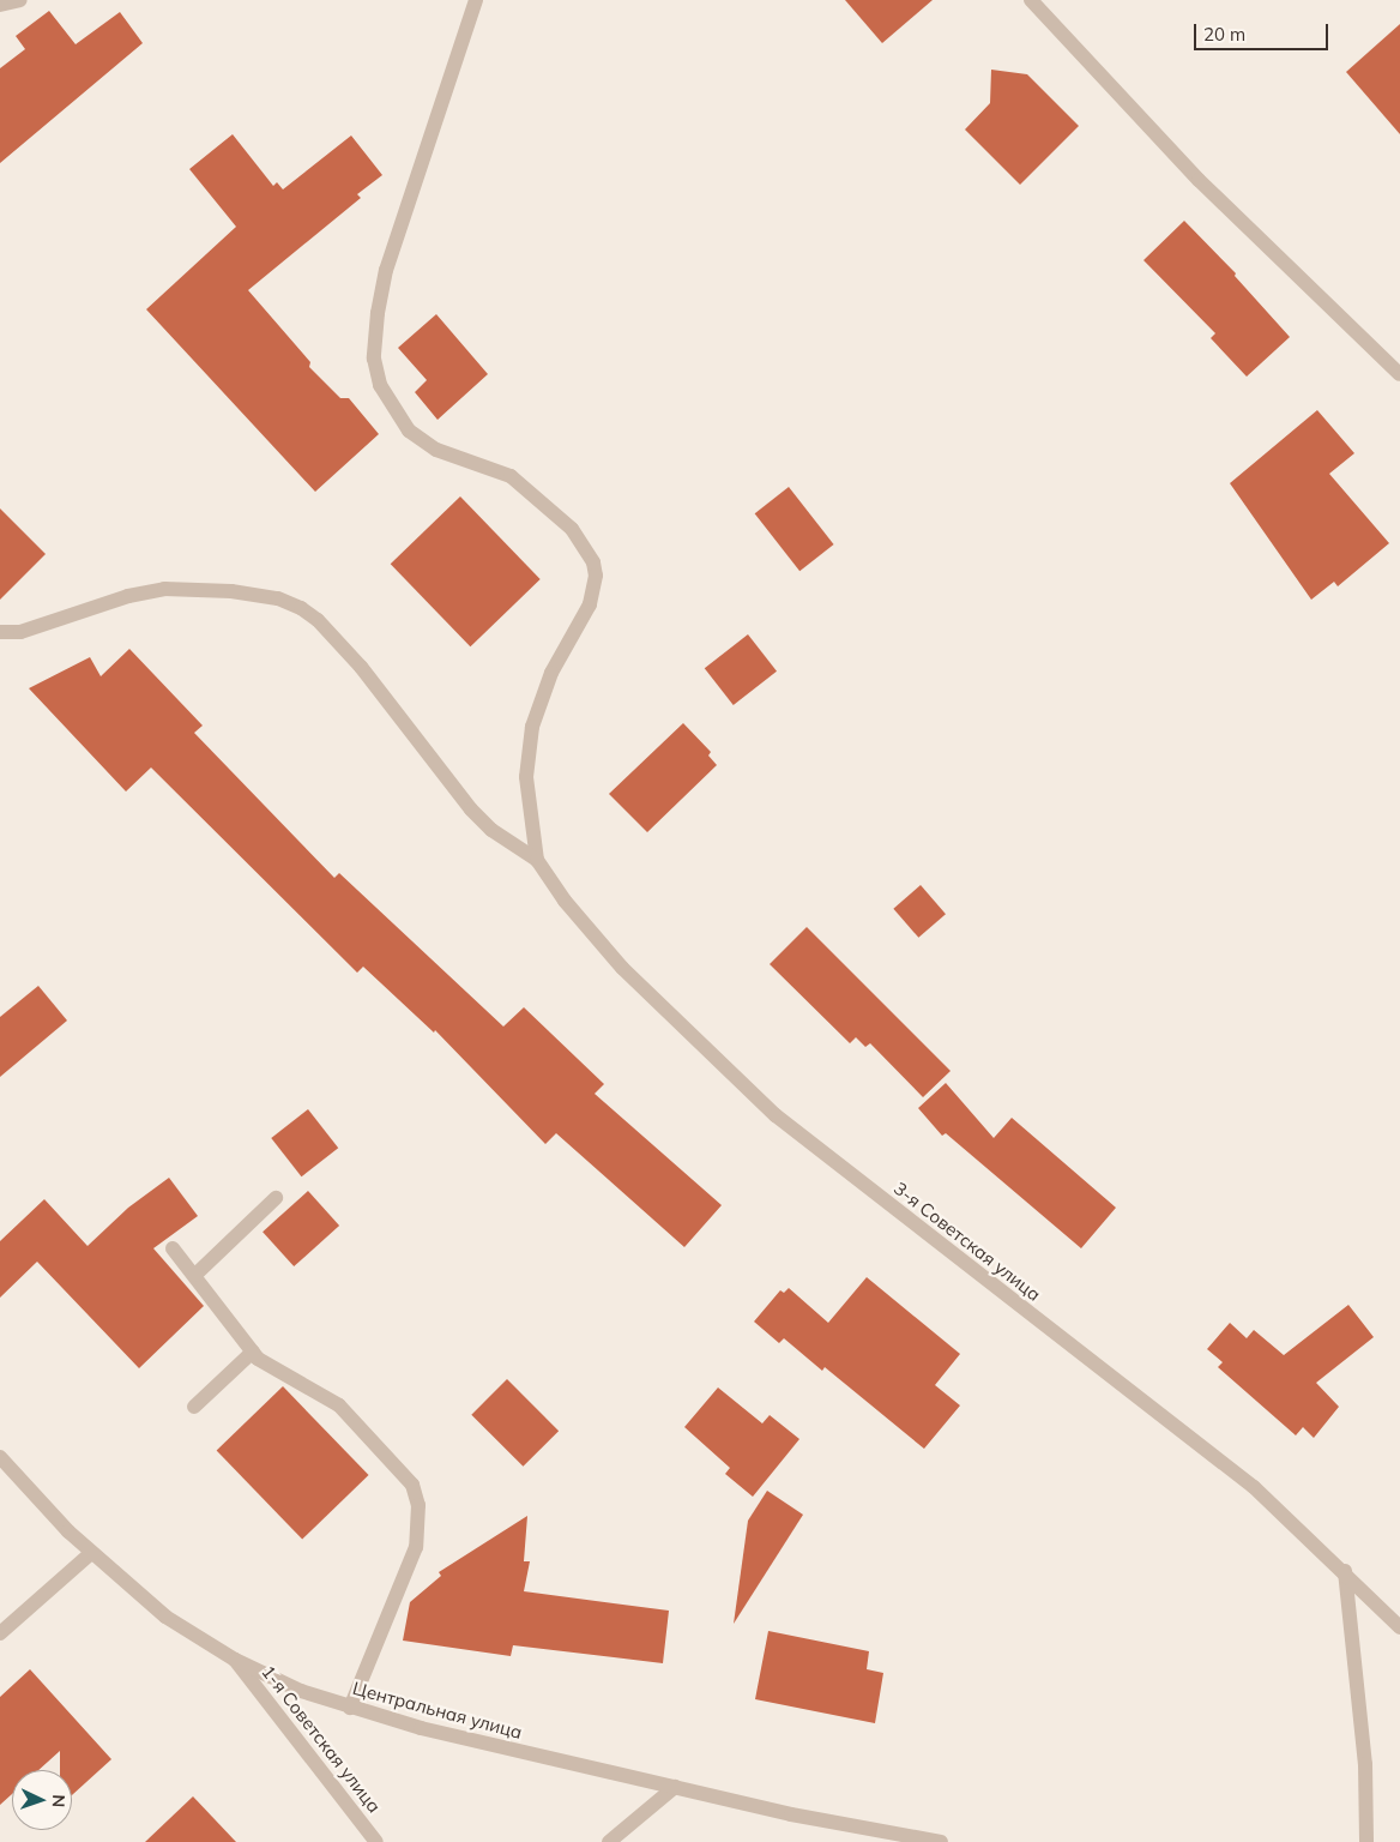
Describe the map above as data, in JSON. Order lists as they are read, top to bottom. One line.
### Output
{"streets":{"street":["3-я Советская улица","Центральная улица","1-я Советская улица"]},"crossings":[["Центральная улица","1-я Советская улица"]],"scale_bar":"20 m","north":"right"}
